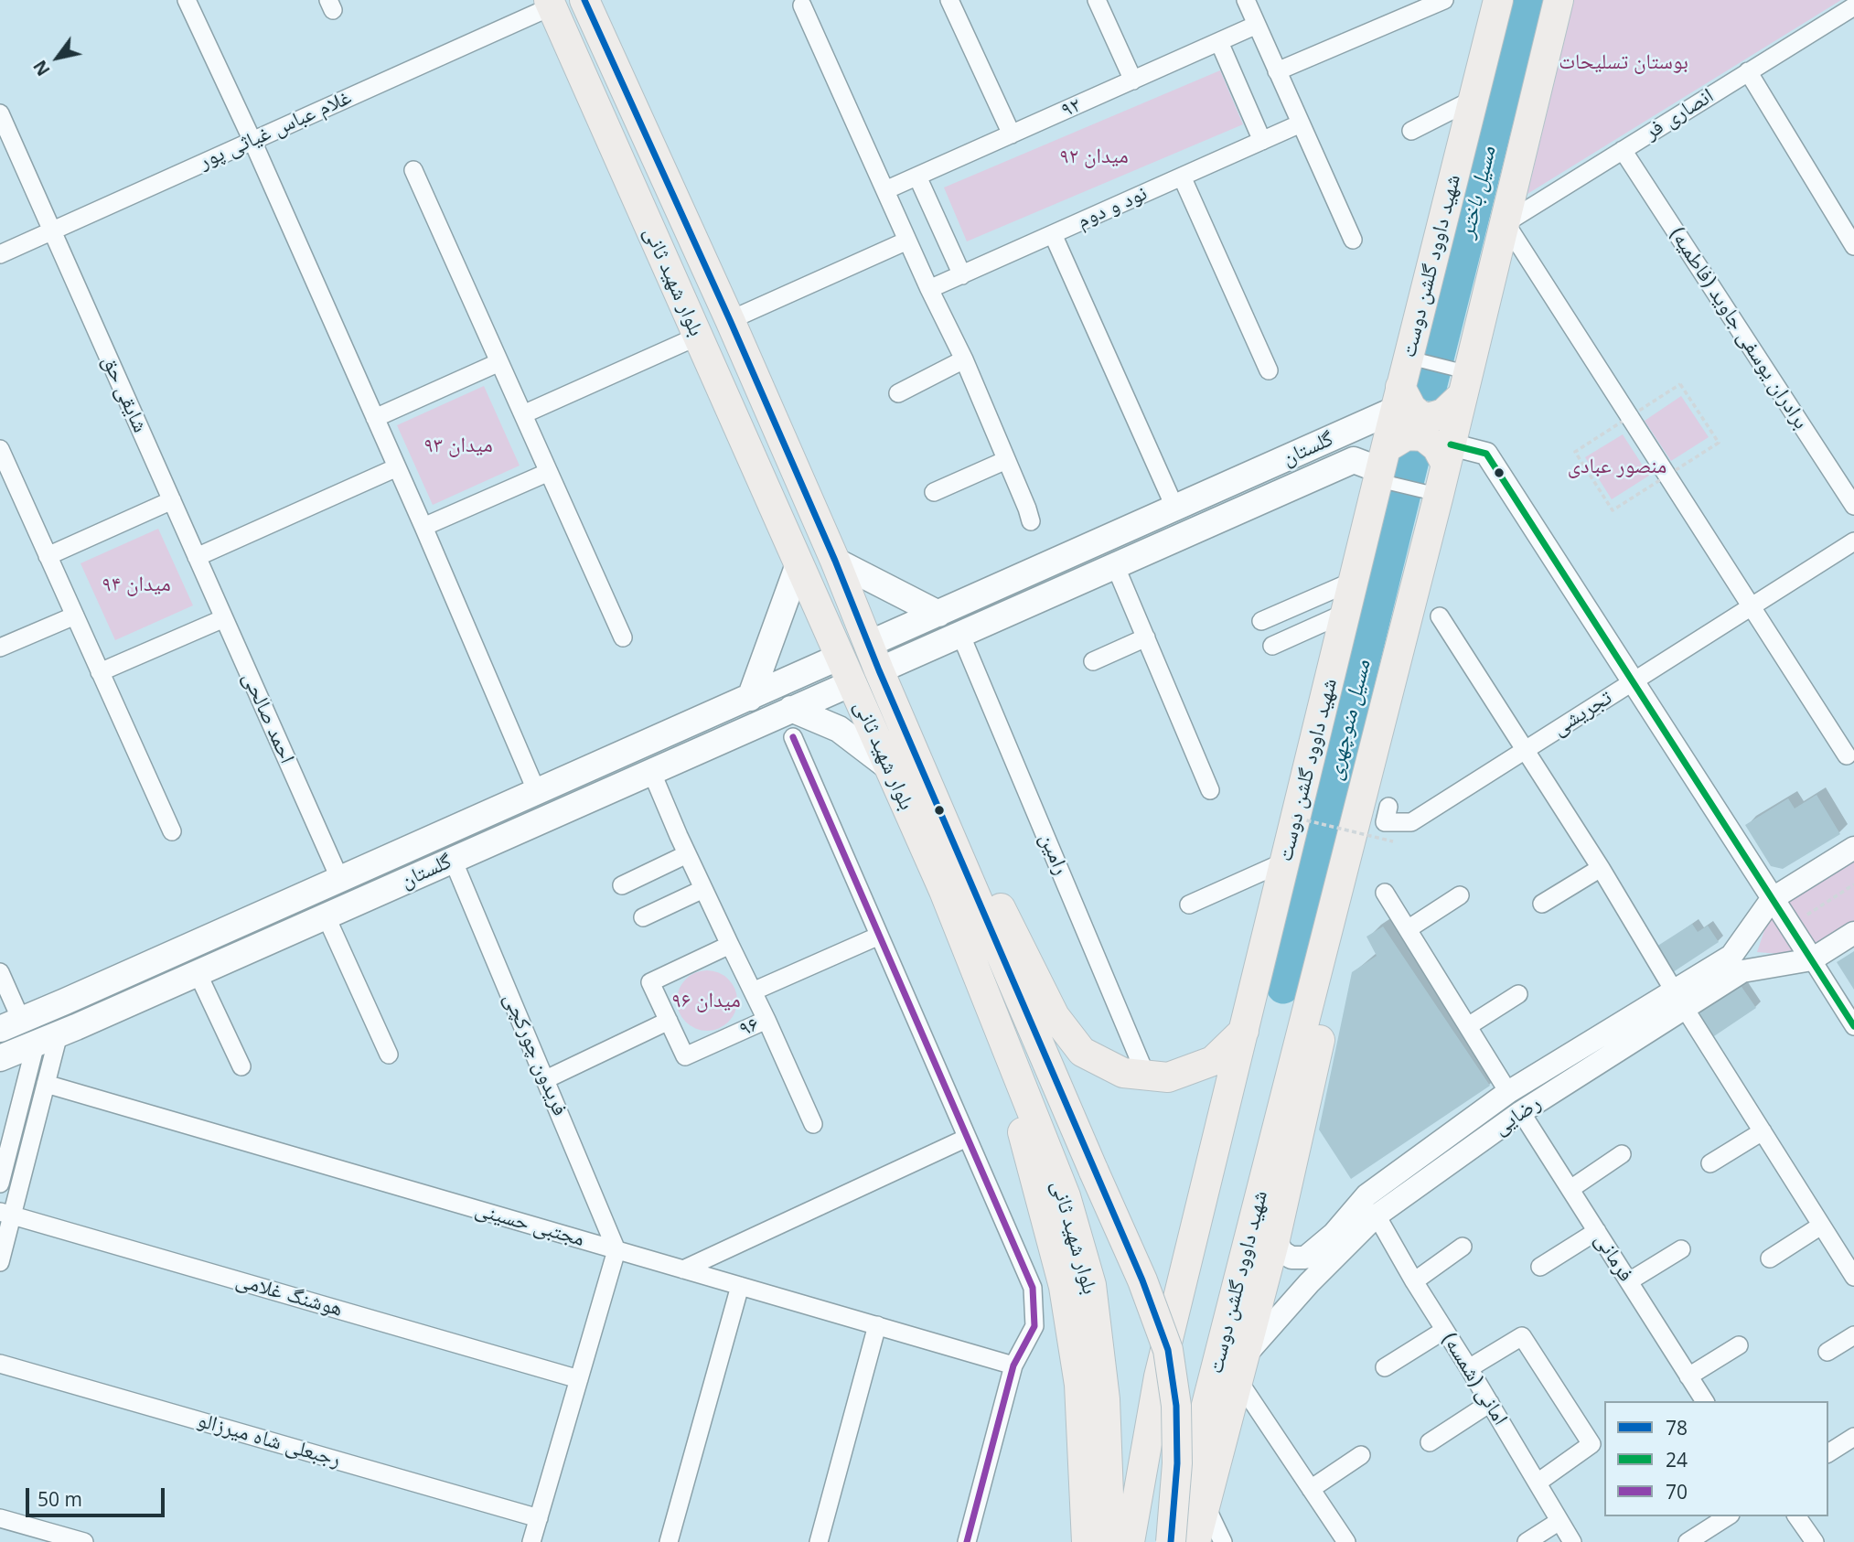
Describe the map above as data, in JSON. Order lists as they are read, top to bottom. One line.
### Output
{"streets":{"main road":["شهید داوود گلشن دوست","بلوار شهید ثانی","گلستان"],"street":["۹۲","انصاری فر","غلام عباس غیاثی ‌پور","نود و دوم","برادران یوسفی جاوید (فاطمیه)","شایقی حق","تجریشی","احمد صالحی","رامین","۹۶","فریدون چورکچی","رضایی","مجتبی حسینی","فرمانی","هوشنگ غلامی","امانی (شمسه)","رجبعلی شاه میرزالو"]},"crossings":[["انصاری فر","شهید داوود گلشن دوست"],["انصاری فر","برادران یوسفی جاوید (فاطمیه)"],["غلام عباس غیاثی ‌پور","بلوار شهید ثانی"],["غلام عباس غیاثی ‌پور","شایقی حق"],["شهید داوود گلشن دوست","بلوار شهید ثانی"],["شهید داوود گلشن دوست","گلستان"],["بلوار شهید ثانی","گلستان"],["شایقی حق","احمد صالحی"],["گلستان","احمد صالحی"],["گلستان","رامین"],["گلستان","فریدون چورکچی"],["فریدون چورکچی","مجتبی حسینی"],["رضایی","فرمانی"],["رضایی","امانی (شمسه)"]],"water":["مسیل باختر","مسیل منوچهری"],"parks":["بوستان تسلیحات","میدان ۹۲","میدان ۹۳","منصور عبادی","میدان ۹۴","میدان ۹۶"],"lines":["transit line 78","transit line 24","transit line 70"],"legend":["78","24","70"],"scale_bar":"50 m","north":"bottom left"}
